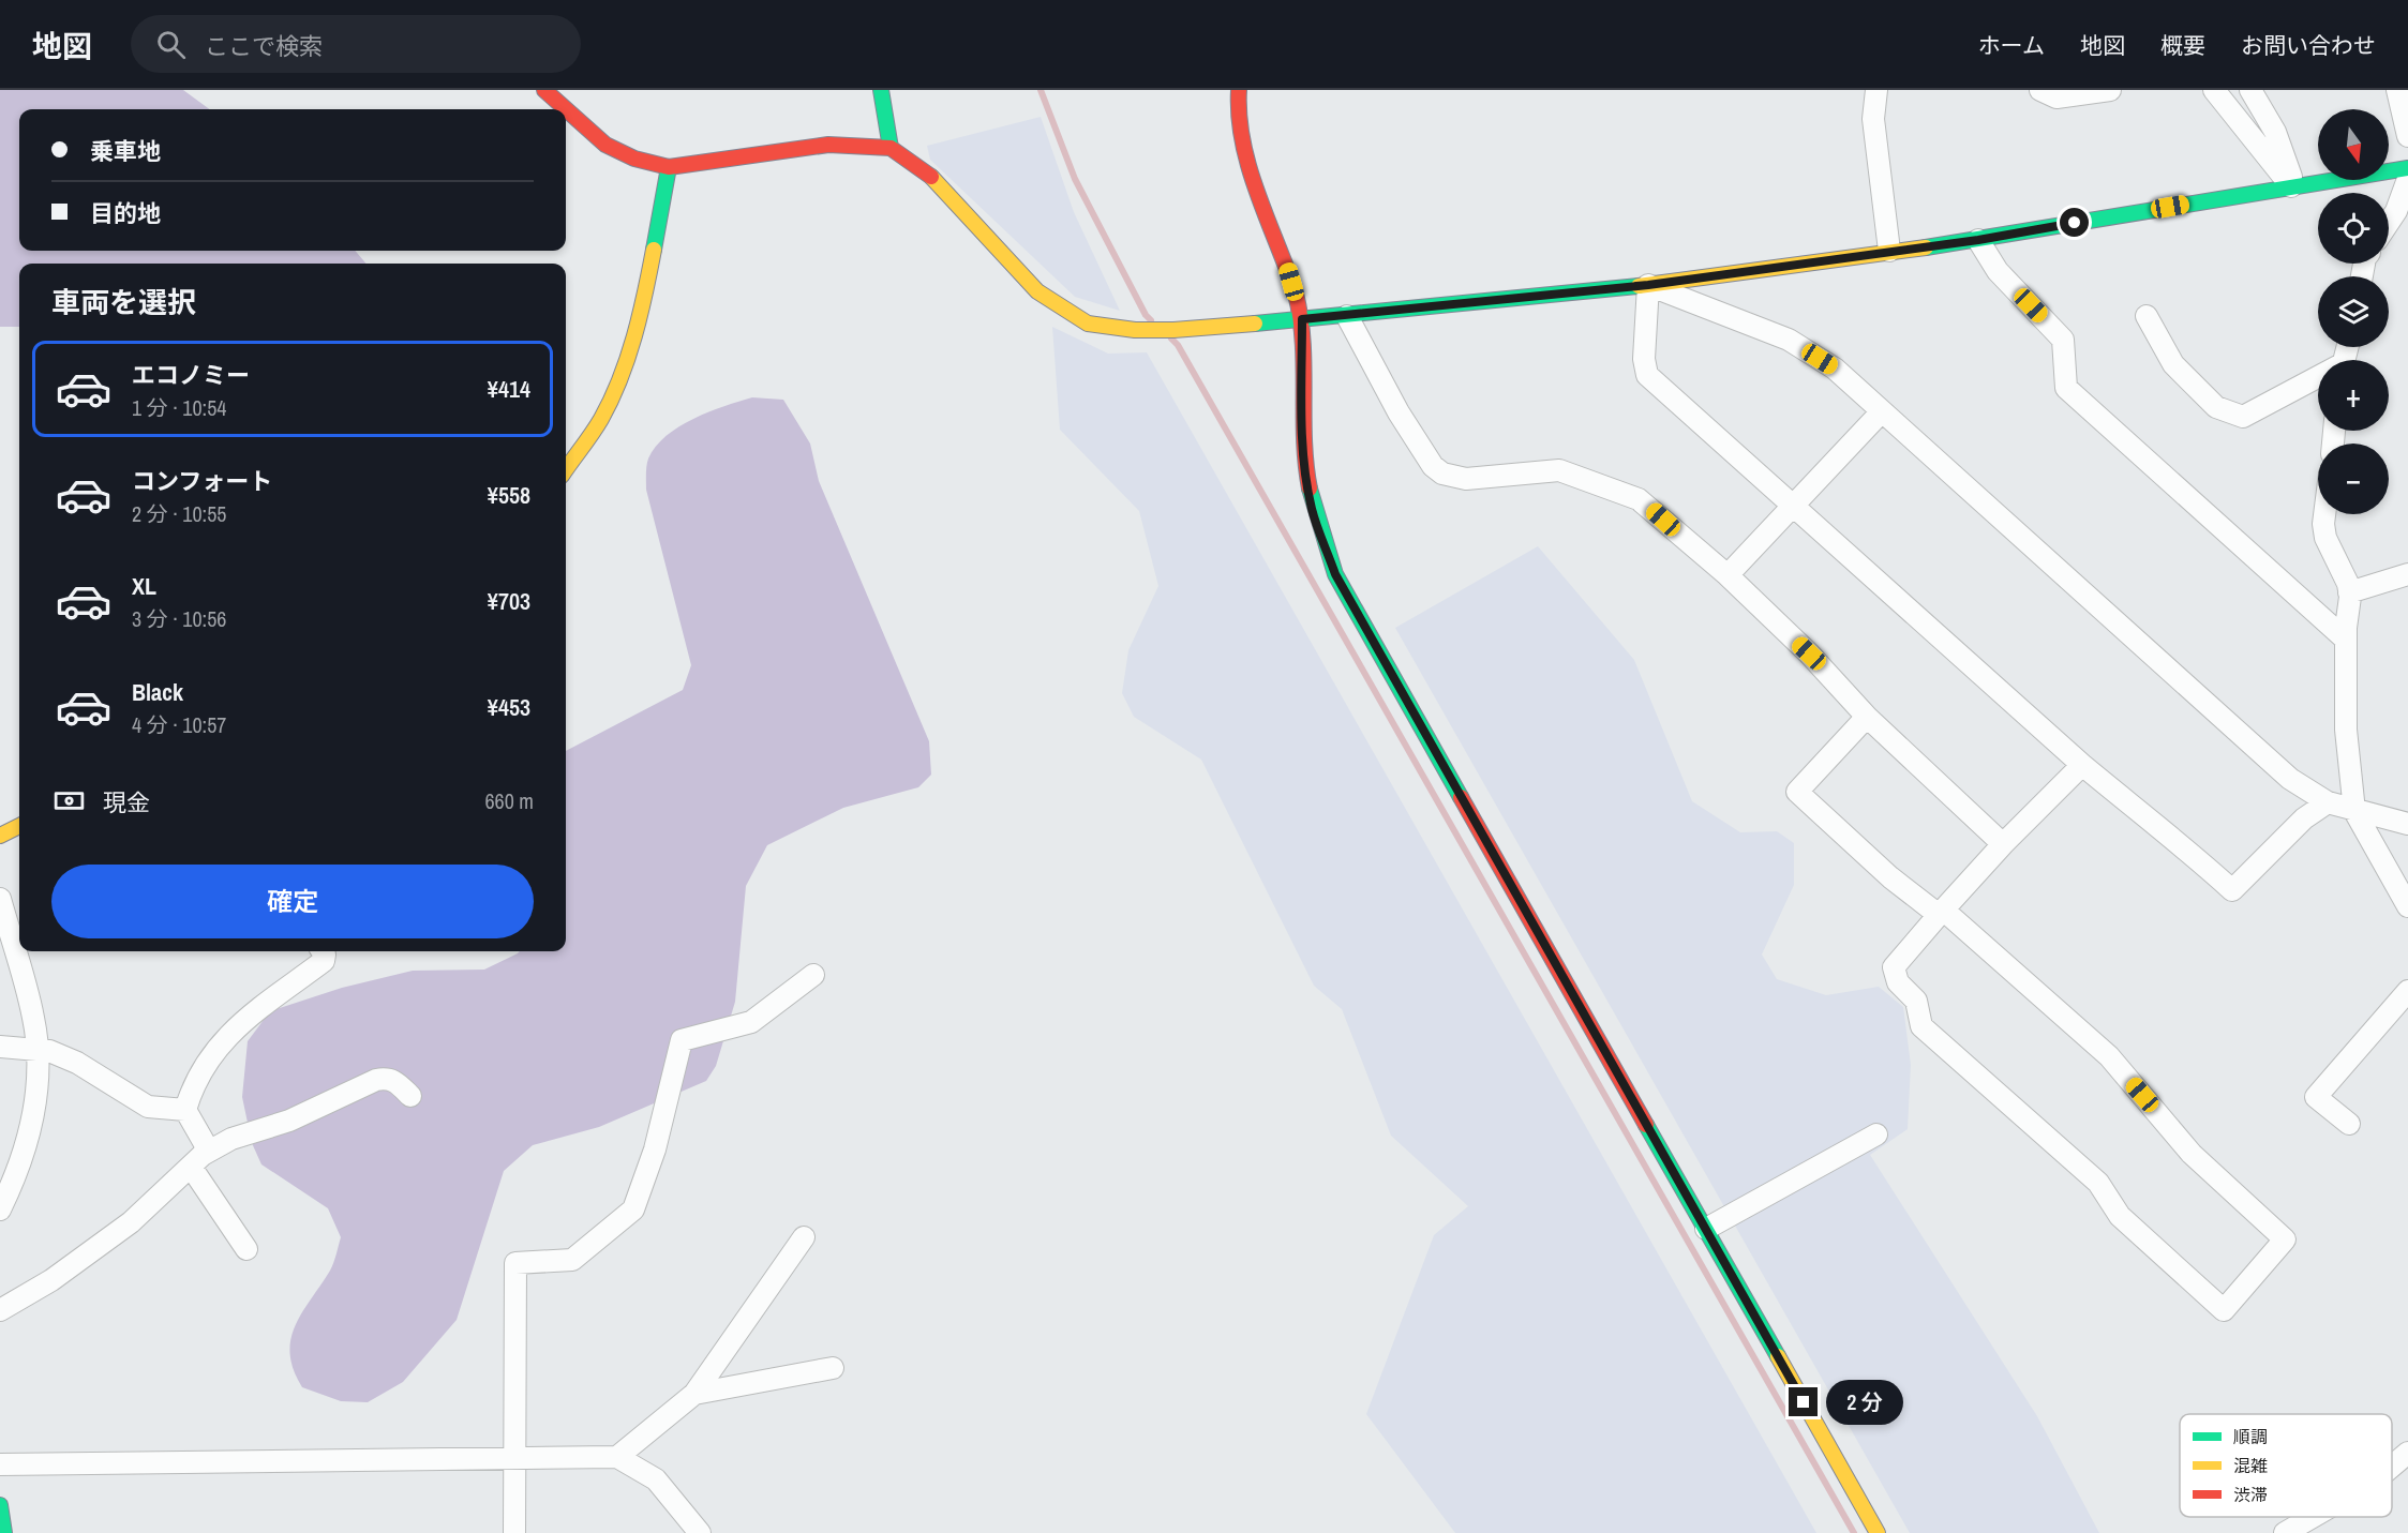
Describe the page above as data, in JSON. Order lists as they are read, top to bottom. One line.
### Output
{"legend":["順調","混雑","渋滞"],"north":"bottom","page":{"header":"地図","search":"ここで検索","nav":["ホーム","地図","概要","お問い合わせ"],"map_buttons":["+","−"],"banner":["乗車地","目的地"],"heading":"車両を選択","list":[{"name":"エコノミー","note":"1 分 · 10:54","value":"¥414"},{"name":"コンフォート","note":"2 分 · 10:55","value":"¥558"},{"name":"XL","note":"3 分 · 10:56","value":"¥703"},{"name":"Black","note":"4 分 · 10:57","value":"¥453"}],"pay":["現金","660 m"],"buttons":"確定","bubble":"2 分"}}
